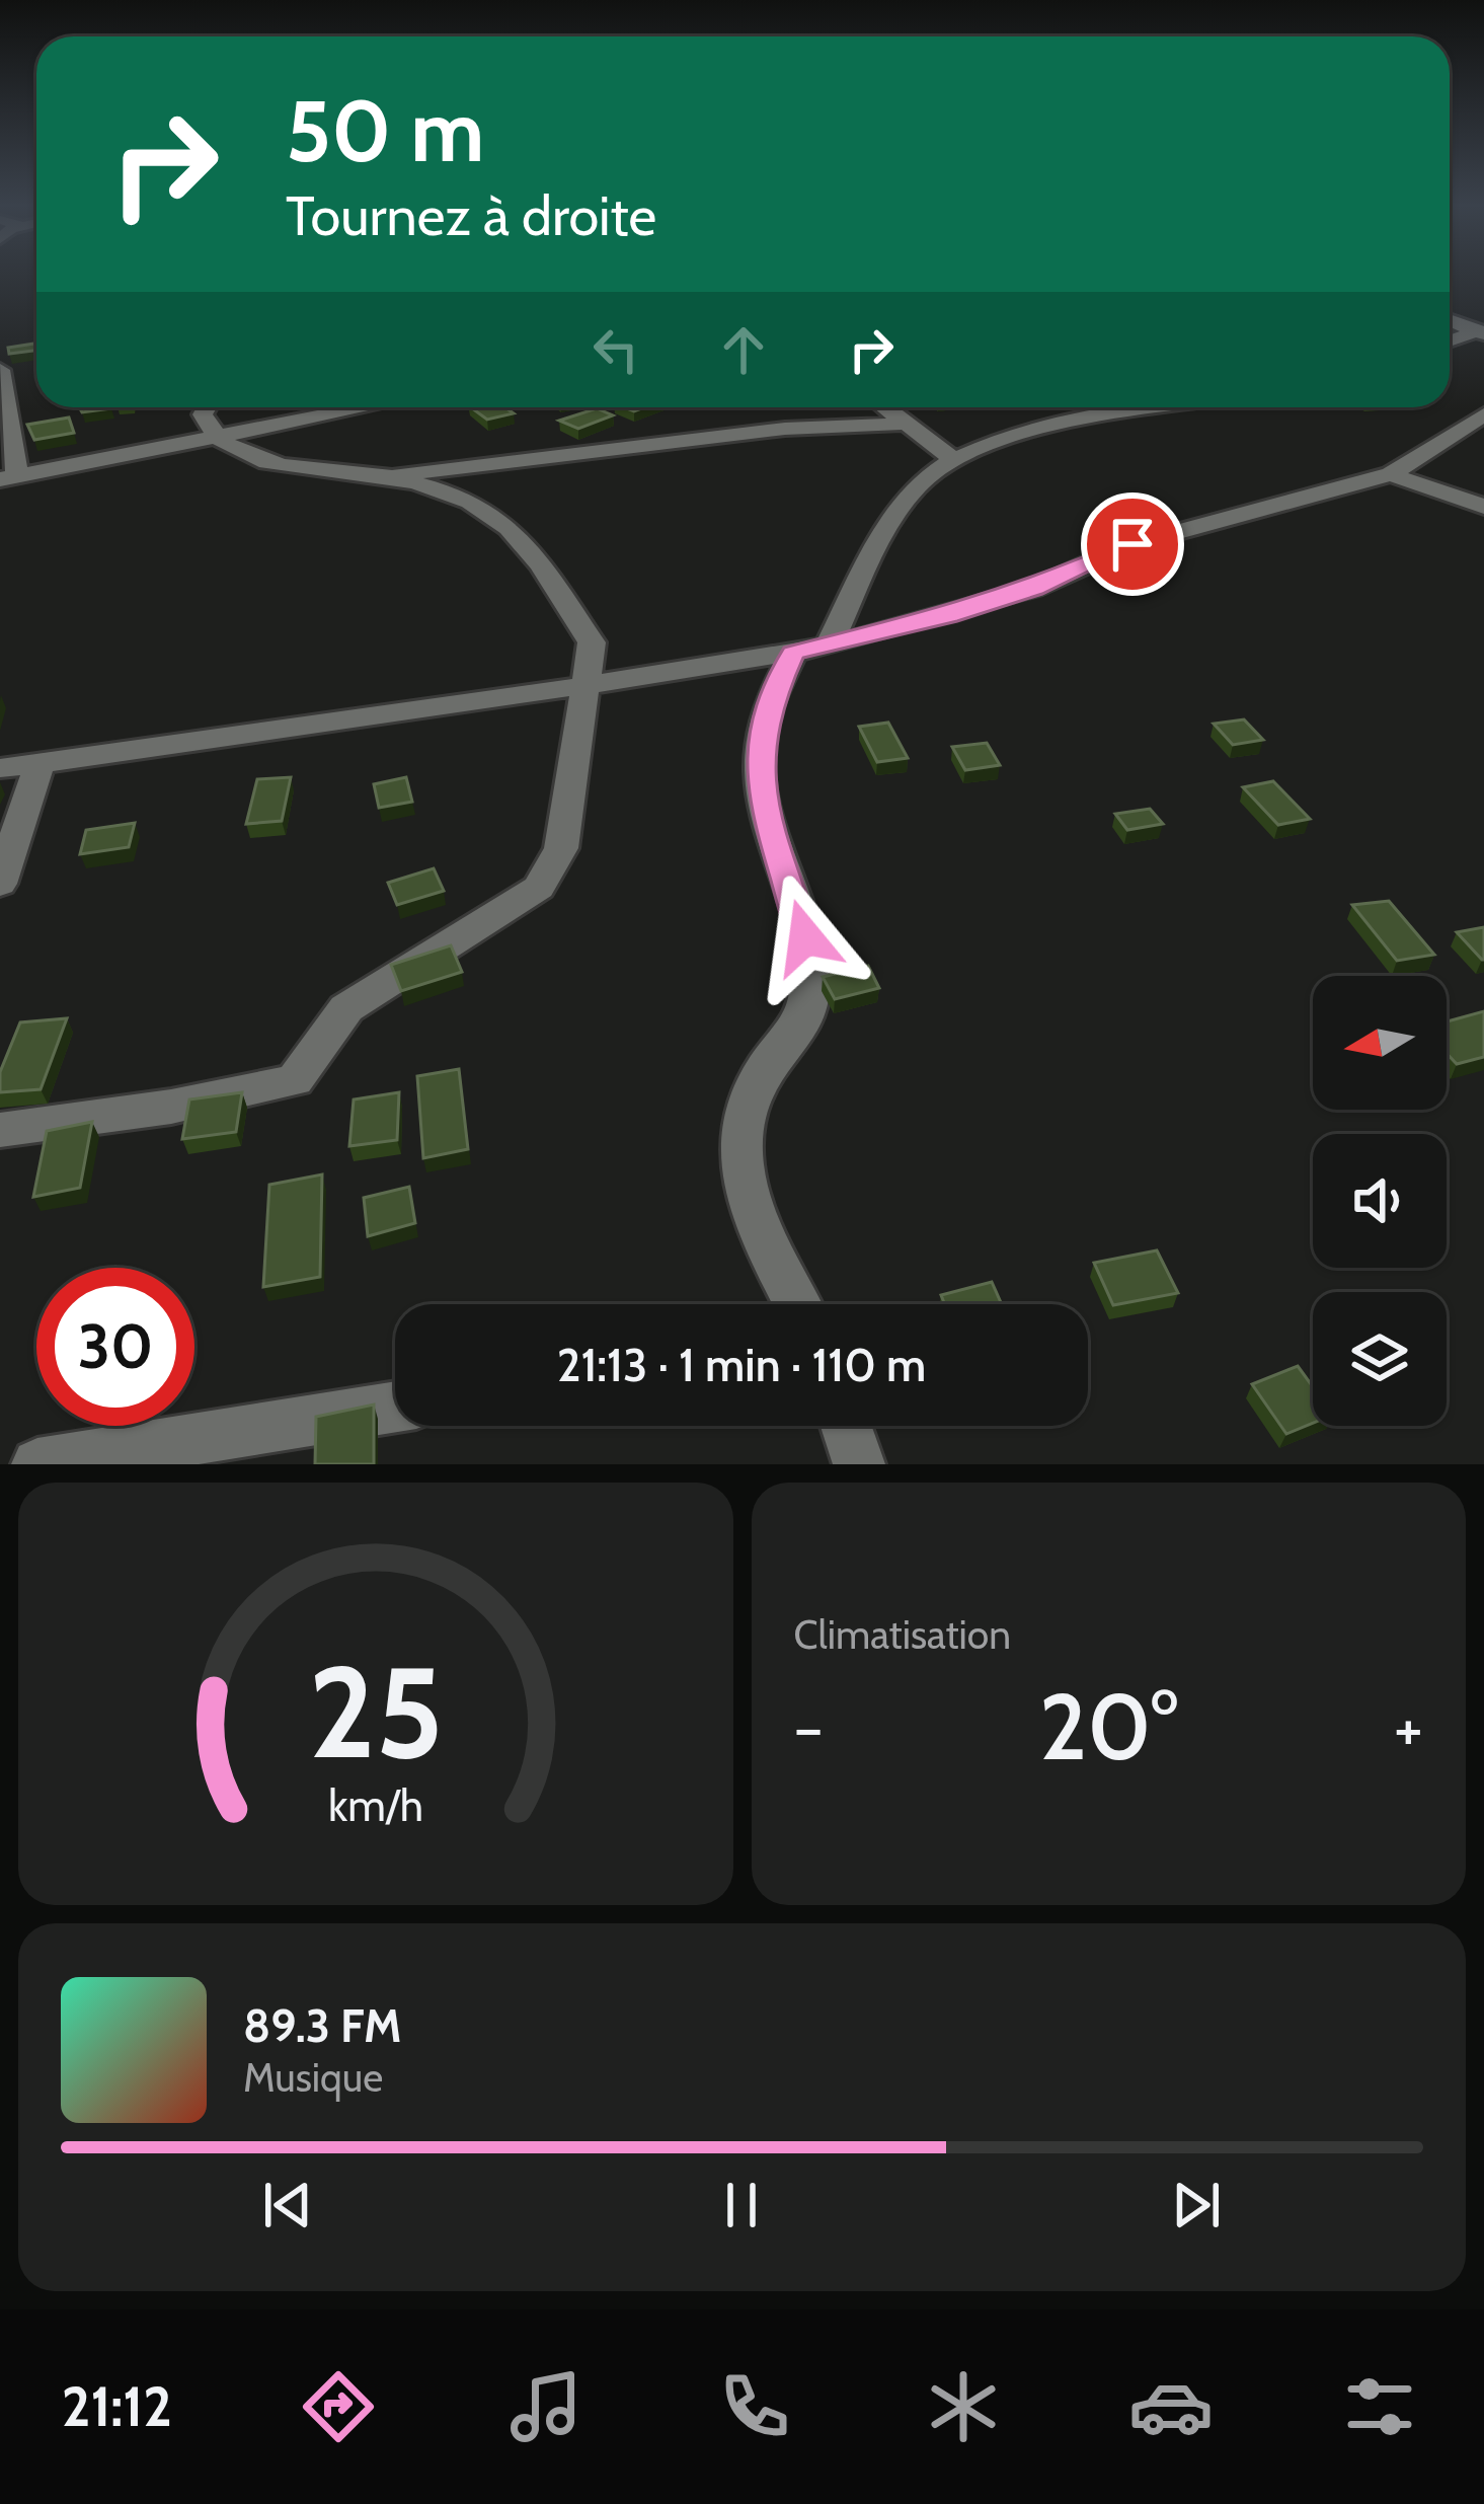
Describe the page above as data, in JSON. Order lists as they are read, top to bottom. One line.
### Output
{"north":"left","page":{"turn":["50 m","Tournez à droite"],"limit":"30","trip":"21:13 · 1 min · 110 m","tile":"Climatisation","heat":["−","20°","+"],"song":["89.3 FM","Musique"],"tabs":"21:12","gauge":["25","km/h"]}}
